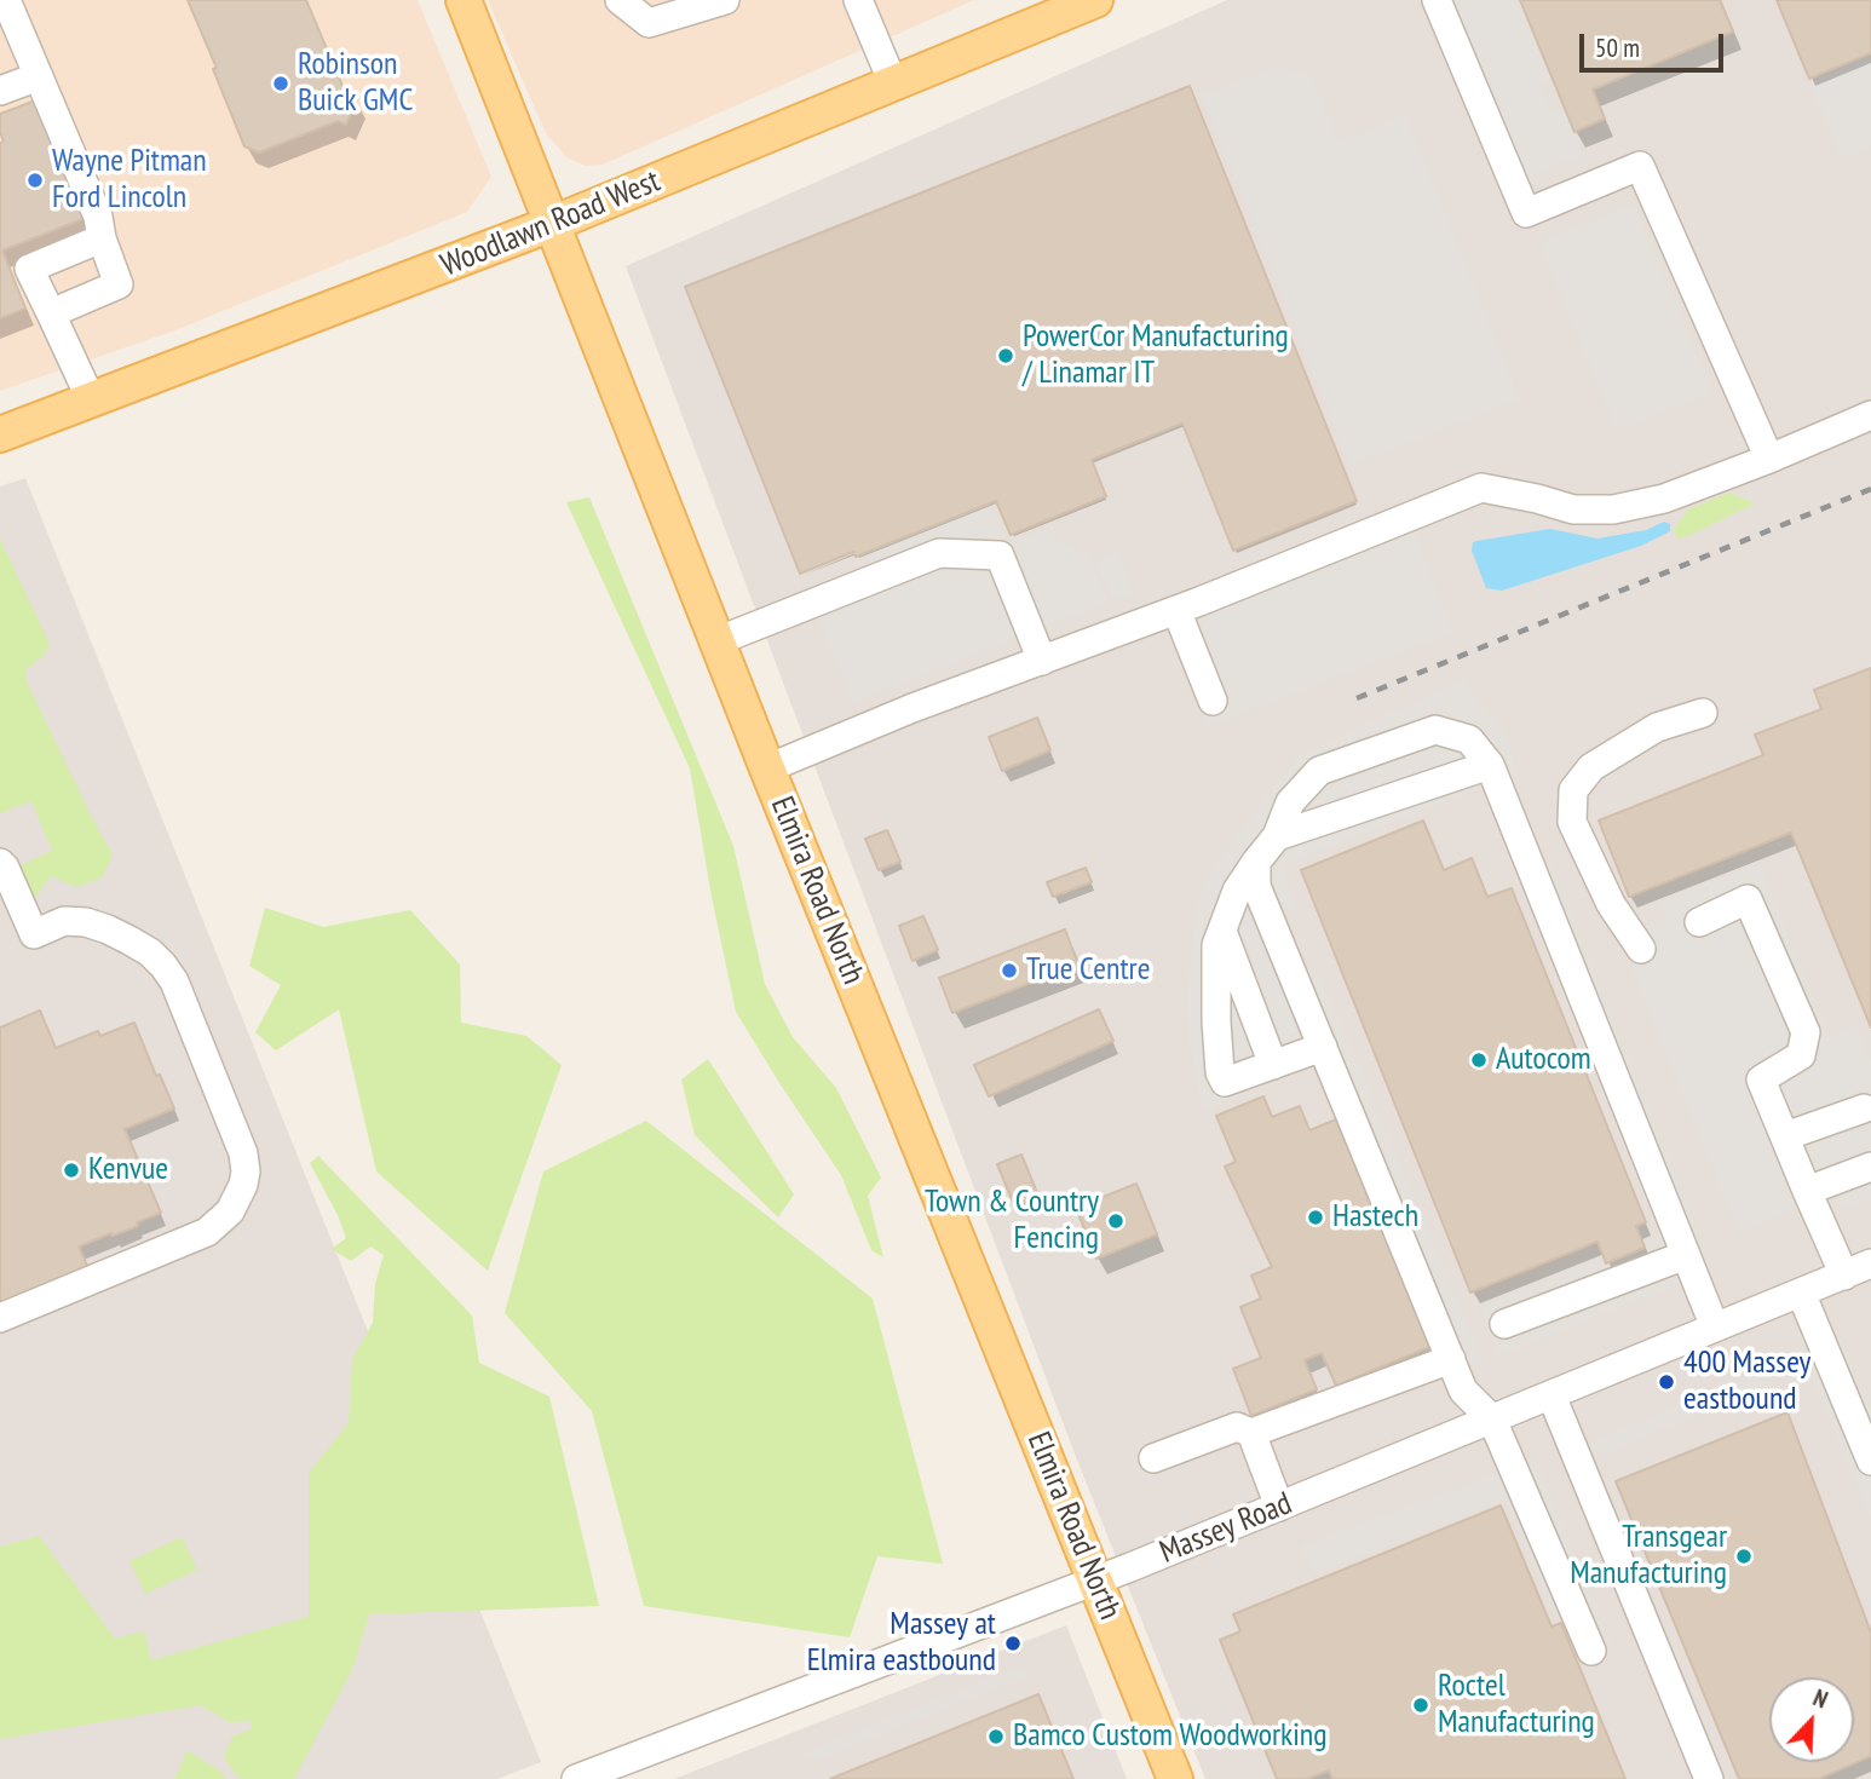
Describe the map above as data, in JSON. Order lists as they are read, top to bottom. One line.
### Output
{"streets":{"main road":["Woodlawn Road West","Elmira Road North"],"street":["Massey Road"]},"crossings":[["Woodlawn Road West","Elmira Road North"],["Elmira Road North","Massey Road"]],"places":["Robinson Buick GMC","Wayne Pitman Ford Lincoln","PowerCor Manufacturing / Linamar IT","True Centre","Autocom","Kenvue","Hastech","Town & Country Fencing","400 Massey eastbound","Transgear Manufacturing","Massey at Elmira eastbound","Roctel Manufacturing","Bamco Custom Woodworking"],"scale_bar":"50 m","north":"top right"}
